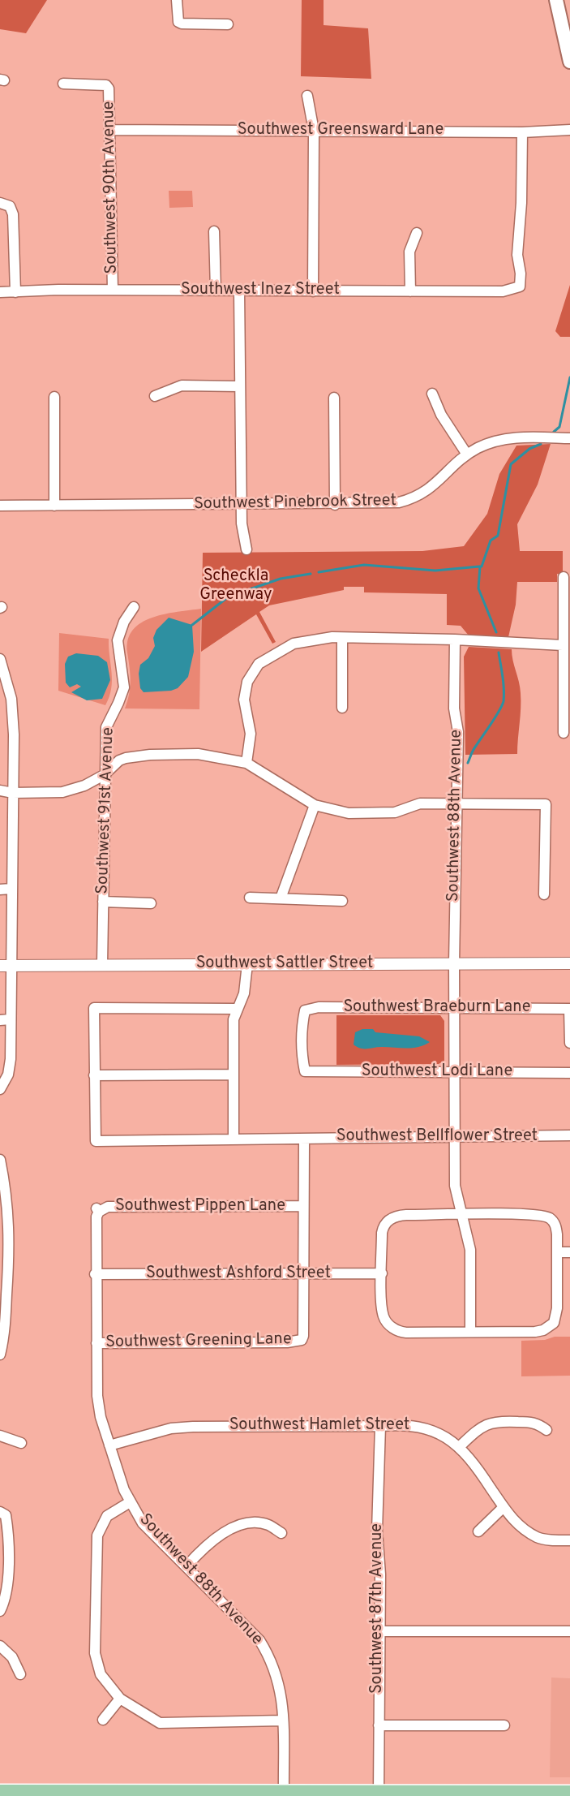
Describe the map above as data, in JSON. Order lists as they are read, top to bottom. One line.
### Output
{"streets":{"street":["Southwest Greensward Lane","Southwest 90th Avenue","Southwest Inez Street","Southwest Pinebrook Street","Southwest 91st Avenue","Southwest 88th Avenue","Southwest Sattler Street","Southwest Braeburn Lane","Southwest Lodi Lane","Southwest Bellflower Street","Southwest Pippen Lane","Southwest Ashford Street","Southwest Greening Lane","Southwest Hamlet Street","Southwest 87th Avenue"]},"crossings":[["Southwest Greensward Lane","Southwest 90th Avenue"],["Southwest Greensward Lane","Southwest Inez Street"],["Southwest 90th Avenue","Southwest Inez Street"],["Southwest 91st Avenue","Southwest Sattler Street"],["Southwest 88th Avenue","Southwest Sattler Street"],["Southwest 88th Avenue","Southwest Braeburn Lane"],["Southwest 88th Avenue","Southwest Lodi Lane"],["Southwest 88th Avenue","Southwest Bellflower Street"],["Southwest 88th Avenue","Southwest Pippen Lane"],["Southwest 88th Avenue","Southwest Ashford Street"],["Southwest 88th Avenue","Southwest Greening Lane"],["Southwest 88th Avenue","Southwest Hamlet Street"],["Southwest Braeburn Lane","Southwest Lodi Lane"],["Southwest Ashford Street","Southwest Greening Lane"],["Southwest Hamlet Street","Southwest 87th Avenue"]],"parks":["Scheckla Greenway"]}
